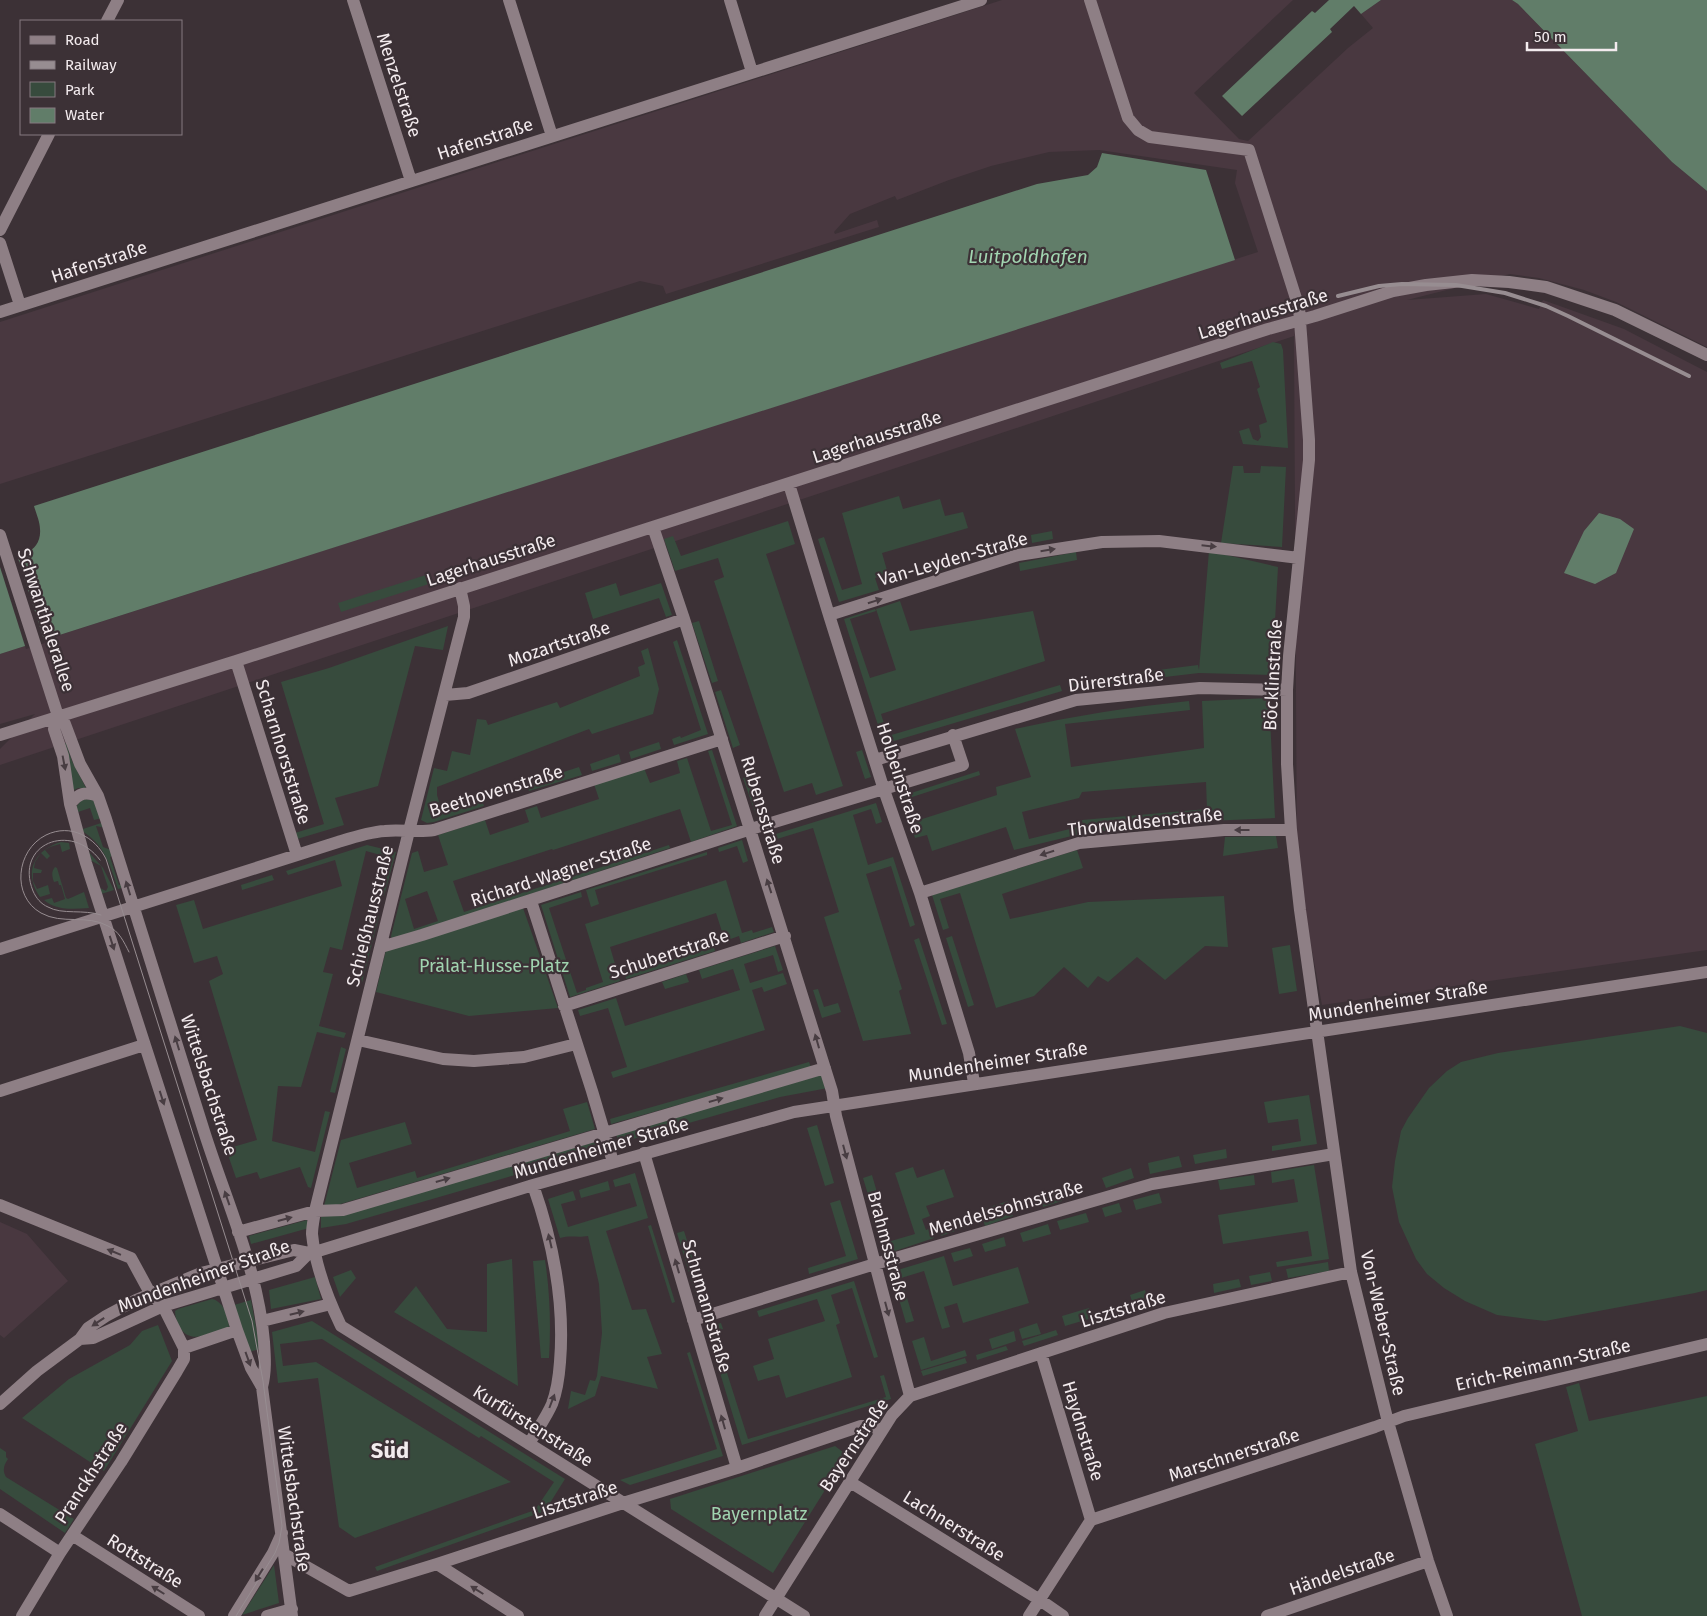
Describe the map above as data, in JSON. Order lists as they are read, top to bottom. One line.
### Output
{"streets":{"street":["Menzelstraße","Hafenstraße","Lagerhausstraße","Van-Leyden-Straße","Schwanthalerallee","Mozartstraße","Böcklinstraße","Dürerstraße","Scharnhorststraße","Holbeinstraße","Beethovenstraße","Rubensstraße","Thorwaldsenstraße","Richard-Wagner-Straße","Schießhausstraße","Schubertstraße","Mundenheimer Straße","Wittelsbachstraße","Mendelssohnstraße","Brahmsstraße","Schumannstraße","Lisztstraße","Von-Weber-Straße","Erich-Reimann-Straße","Kurfürstenstraße","Haydnstraße","Bayernstraße","Marschnerstraße","Pranckhstraße","Lachnerstraße","Rottstraße","Händelstraße"]},"crossings":[["Menzelstraße","Hafenstraße"],["Lagerhausstraße","Schwanthalerallee"],["Lagerhausstraße","Böcklinstraße"],["Lagerhausstraße","Scharnhorststraße"],["Lagerhausstraße","Holbeinstraße"],["Lagerhausstraße","Rubensstraße"],["Lagerhausstraße","Schießhausstraße"],["Lagerhausstraße","Wittelsbachstraße"],["Van-Leyden-Straße","Böcklinstraße"],["Van-Leyden-Straße","Holbeinstraße"],["Schwanthalerallee","Wittelsbachstraße"],["Mozartstraße","Rubensstraße"],["Mozartstraße","Schießhausstraße"],["Böcklinstraße","Dürerstraße"],["Böcklinstraße","Thorwaldsenstraße"],["Böcklinstraße","Mundenheimer Straße"],["Böcklinstraße","Von-Weber-Straße"],["Dürerstraße","Holbeinstraße"],["Scharnhorststraße","Beethovenstraße"],["Holbeinstraße","Thorwaldsenstraße"],["Holbeinstraße","Mundenheimer Straße"],["Beethovenstraße","Rubensstraße"],["Beethovenstraße","Schießhausstraße"],["Beethovenstraße","Wittelsbachstraße"],["Rubensstraße","Richard-Wagner-Straße"],["Rubensstraße","Schubertstraße"],["Rubensstraße","Mundenheimer Straße"],["Rubensstraße","Brahmsstraße"],["Richard-Wagner-Straße","Schießhausstraße"],["Schießhausstraße","Mundenheimer Straße"],["Schießhausstraße","Kurfürstenstraße"],["Mundenheimer Straße","Wittelsbachstraße"],["Mundenheimer Straße","Brahmsstraße"],["Mundenheimer Straße","Schumannstraße"],["Mundenheimer Straße","Von-Weber-Straße"],["Mundenheimer Straße","Kurfürstenstraße"],["Wittelsbachstraße","Lisztstraße"],["Mendelssohnstraße","Brahmsstraße"],["Mendelssohnstraße","Schumannstraße"],["Mendelssohnstraße","Von-Weber-Straße"],["Brahmsstraße","Lisztstraße"],["Brahmsstraße","Bayernstraße"],["Schumannstraße","Lisztstraße"],["Lisztstraße","Von-Weber-Straße"],["Lisztstraße","Kurfürstenstraße"],["Lisztstraße","Haydnstraße"],["Lisztstraße","Bayernstraße"],["Von-Weber-Straße","Erich-Reimann-Straße"],["Von-Weber-Straße","Marschnerstraße"],["Von-Weber-Straße","Händelstraße"],["Erich-Reimann-Straße","Marschnerstraße"],["Kurfürstenstraße","Bayernstraße"],["Haydnstraße","Marschnerstraße"],["Bayernstraße","Lachnerstraße"],["Pranckhstraße","Rottstraße"]],"one_way":["Van-Leyden-Straße","Rubensstraße","Thorwaldsenstraße","Brahmsstraße","Schumannstraße","Rottstraße"],"districts":["Süd"],"water":["Luitpoldhafen"],"parks":["Prälat-Husse-Platz","Bayernplatz"],"legend":["Road","Railway","Park","Water"],"scale_bar":"50 m"}
